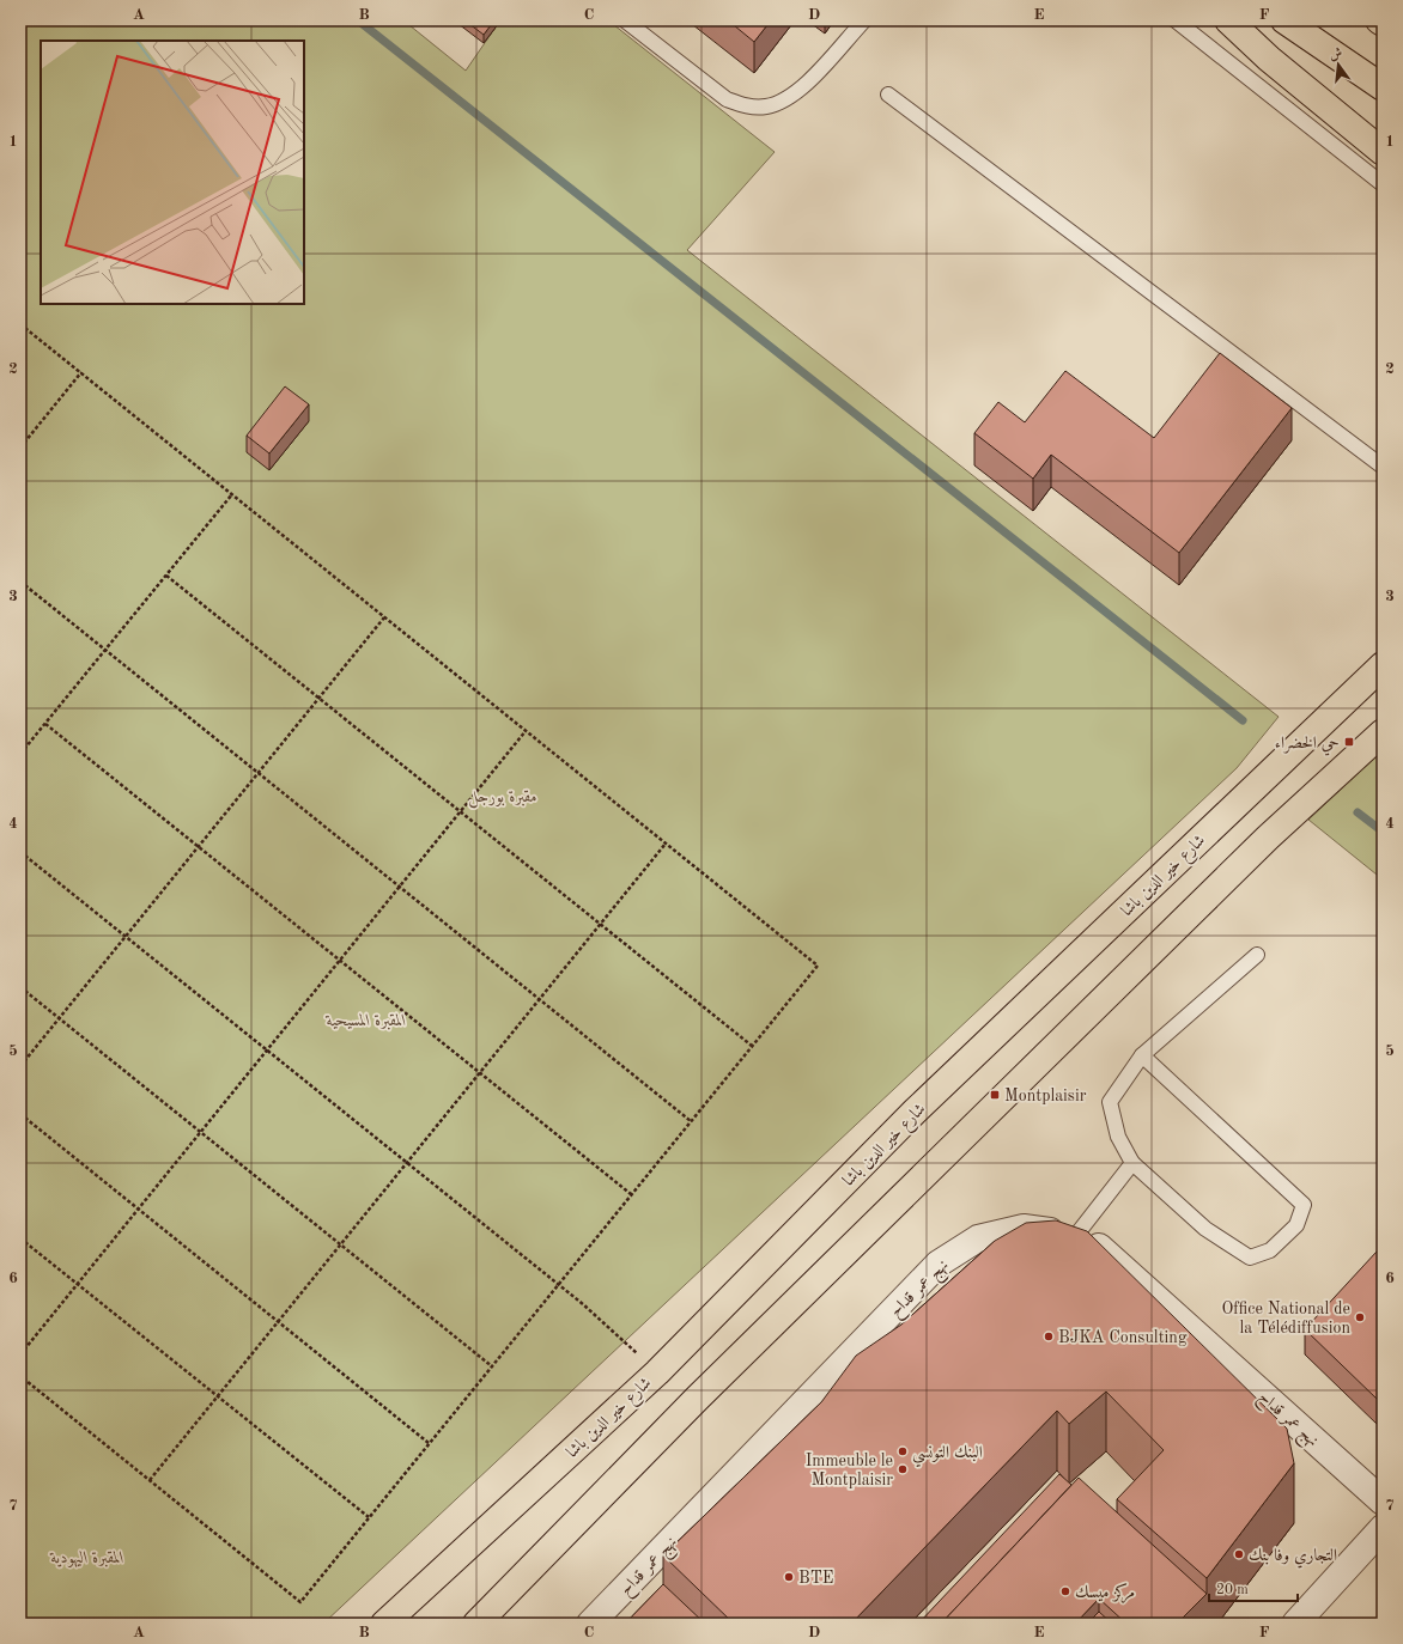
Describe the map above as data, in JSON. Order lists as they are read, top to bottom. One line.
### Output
{"streets":{"main road":["شارع خير الدين باشا"],"street":["نهج عمر قداح"]},"parks":["مقبرة بورجل","المقبرة المسيحية","المقبرة اليهودية"],"places":{"transit":["حي الخضراء","Montplaisir"],"other":["Office National de la Télédiffusion","BJKA Consulting","البنك التونسي","Immeuble le Montplaisir","التجاري وفا بنك","BTE","مركز ميسك"]},"scale_bar":"20 m","north":"top","grid":{"columns":["A","B","C","D","E","F"],"rows":["1","2","3","4","5","6","7"]}}
